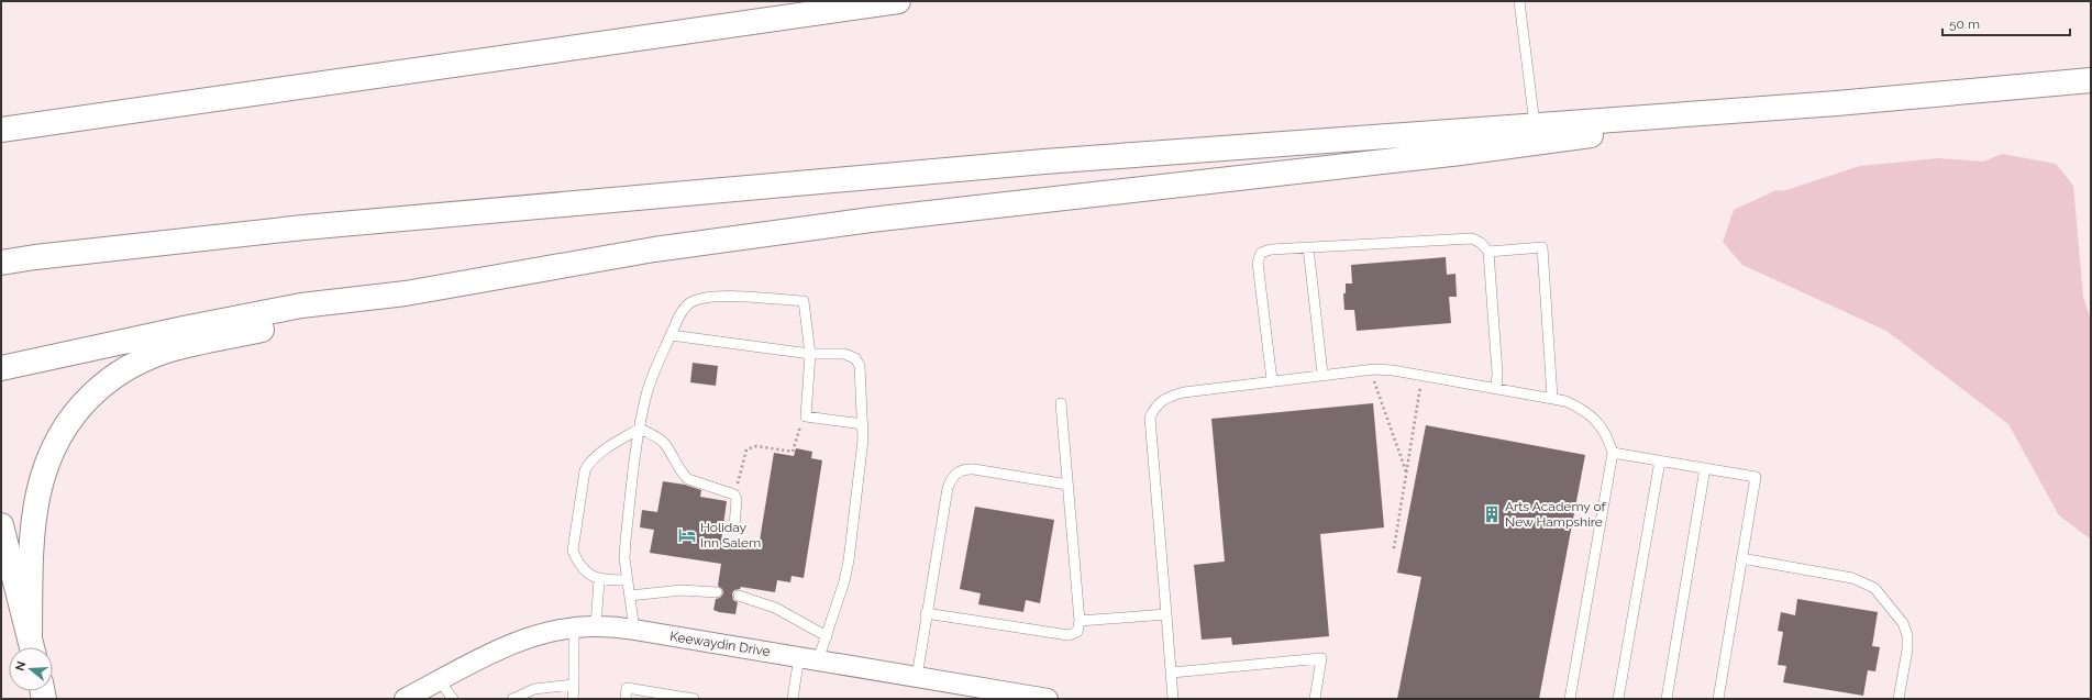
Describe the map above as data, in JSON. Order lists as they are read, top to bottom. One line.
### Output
{"streets":{"street":["Keewaydin Drive"]},"places":{"building":["Arts Academy of New Hampshire"],"hotel":["Holiday Inn Salem"]},"scale_bar":"50 m","north":"left"}
